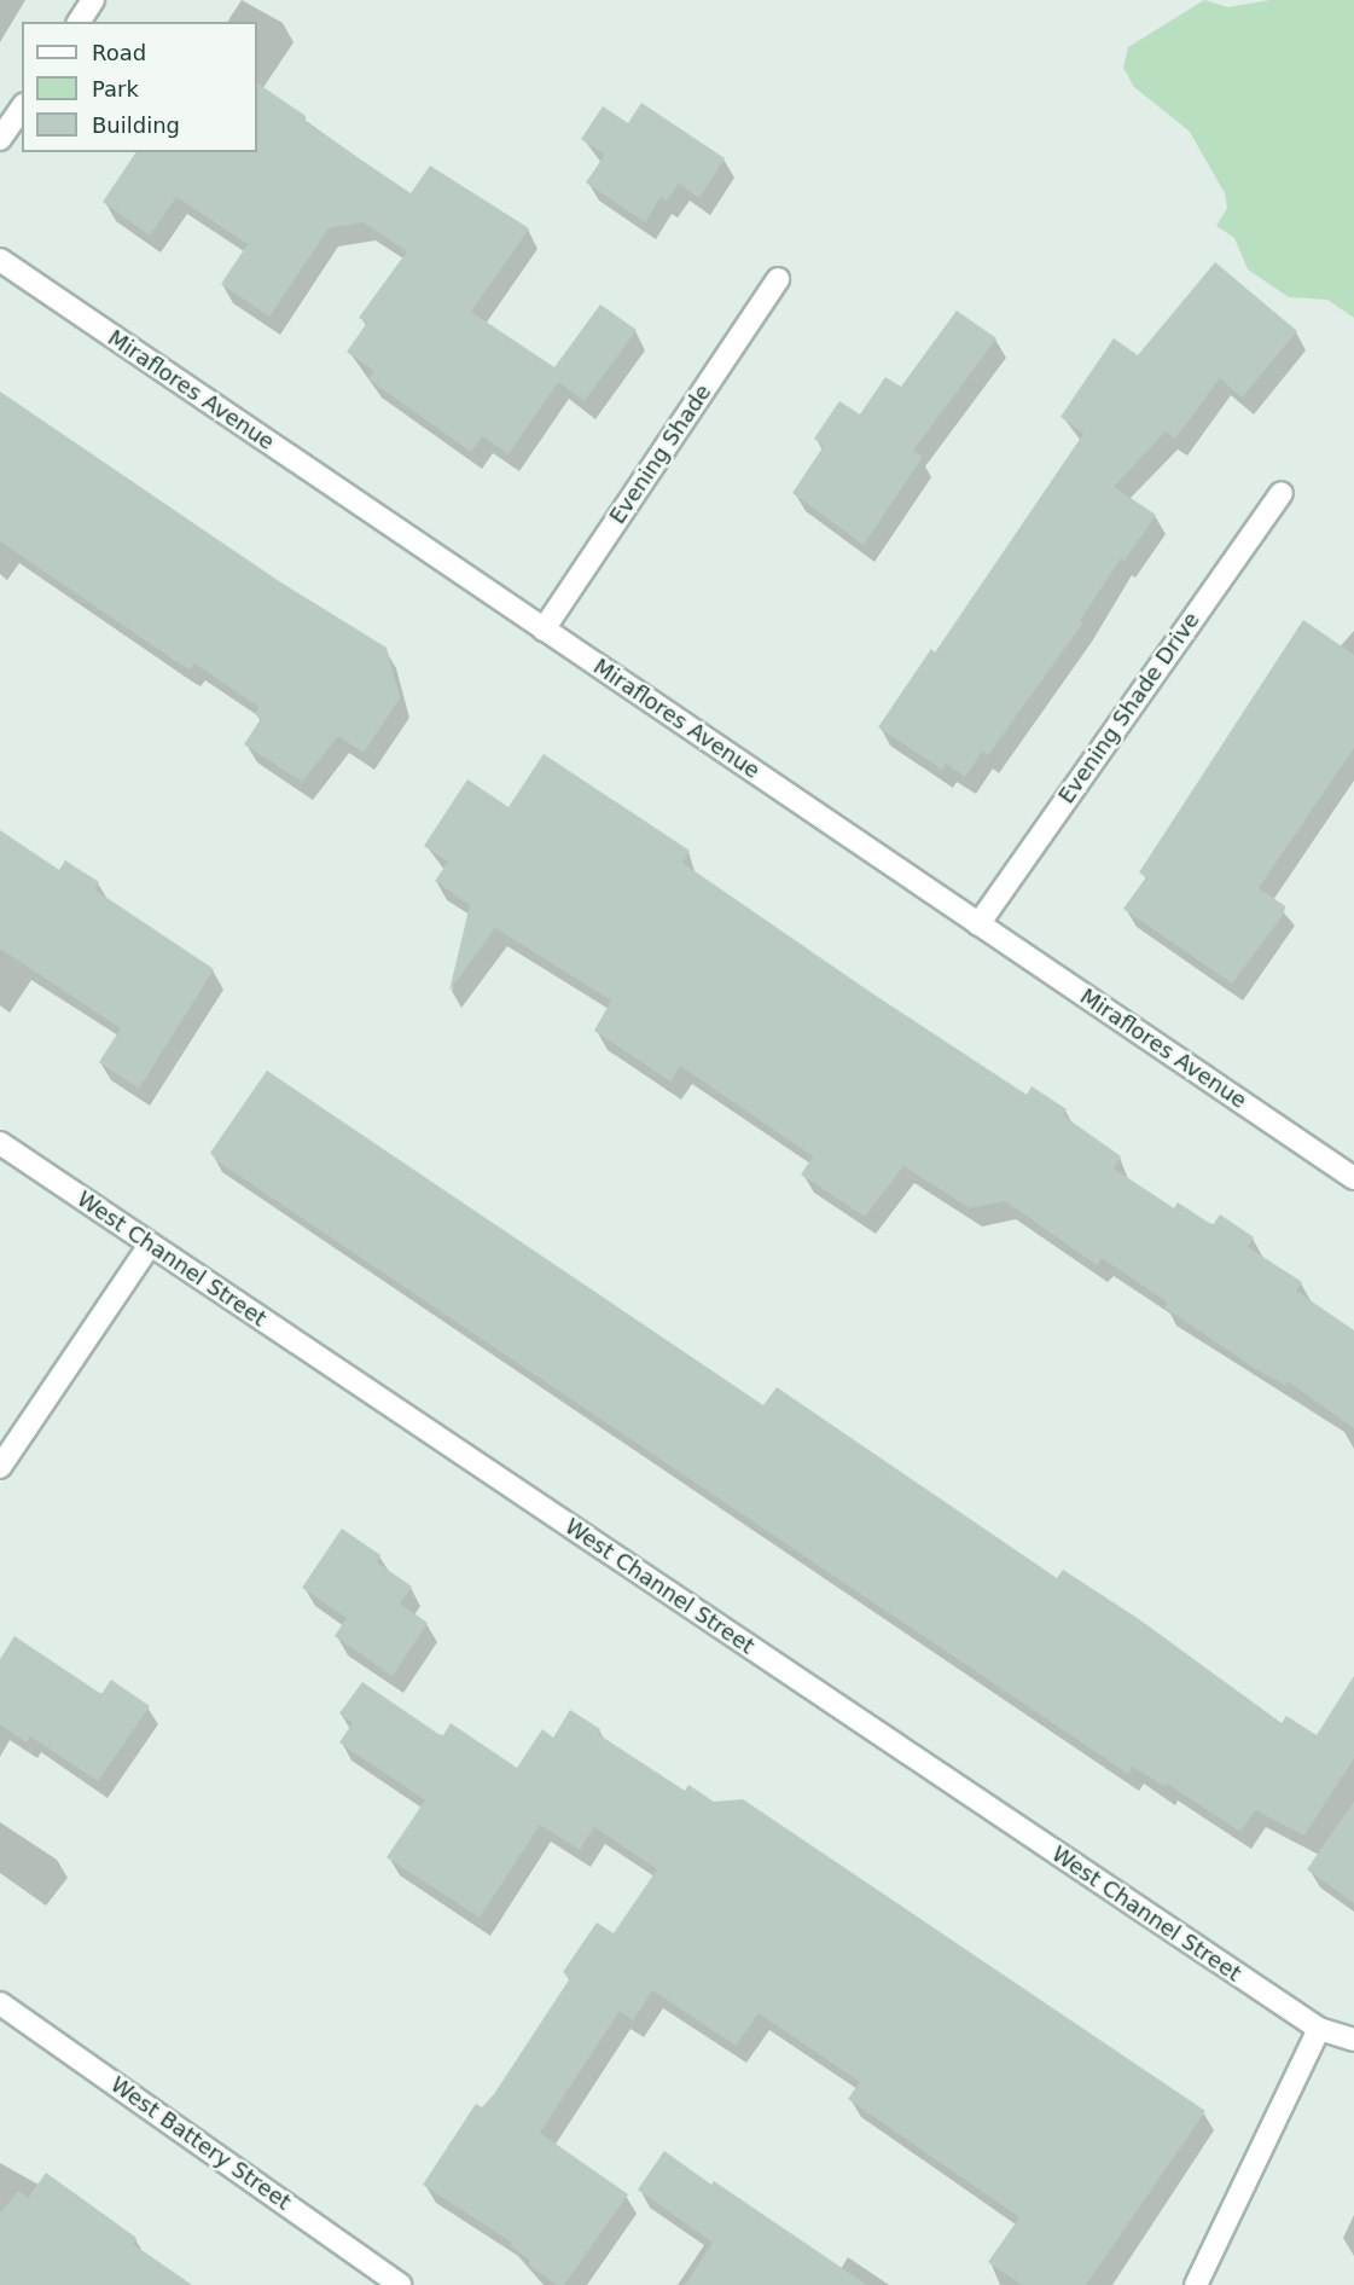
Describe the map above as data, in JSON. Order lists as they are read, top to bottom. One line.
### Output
{"streets":{"street":["Miraflores Avenue","Evening Shade","Evening Shade Drive","West Channel Street","West Battery Street"]},"crossings":[["Miraflores Avenue","Evening Shade"],["Miraflores Avenue","Evening Shade Drive"]],"legend":["Road","Park","Building"]}
